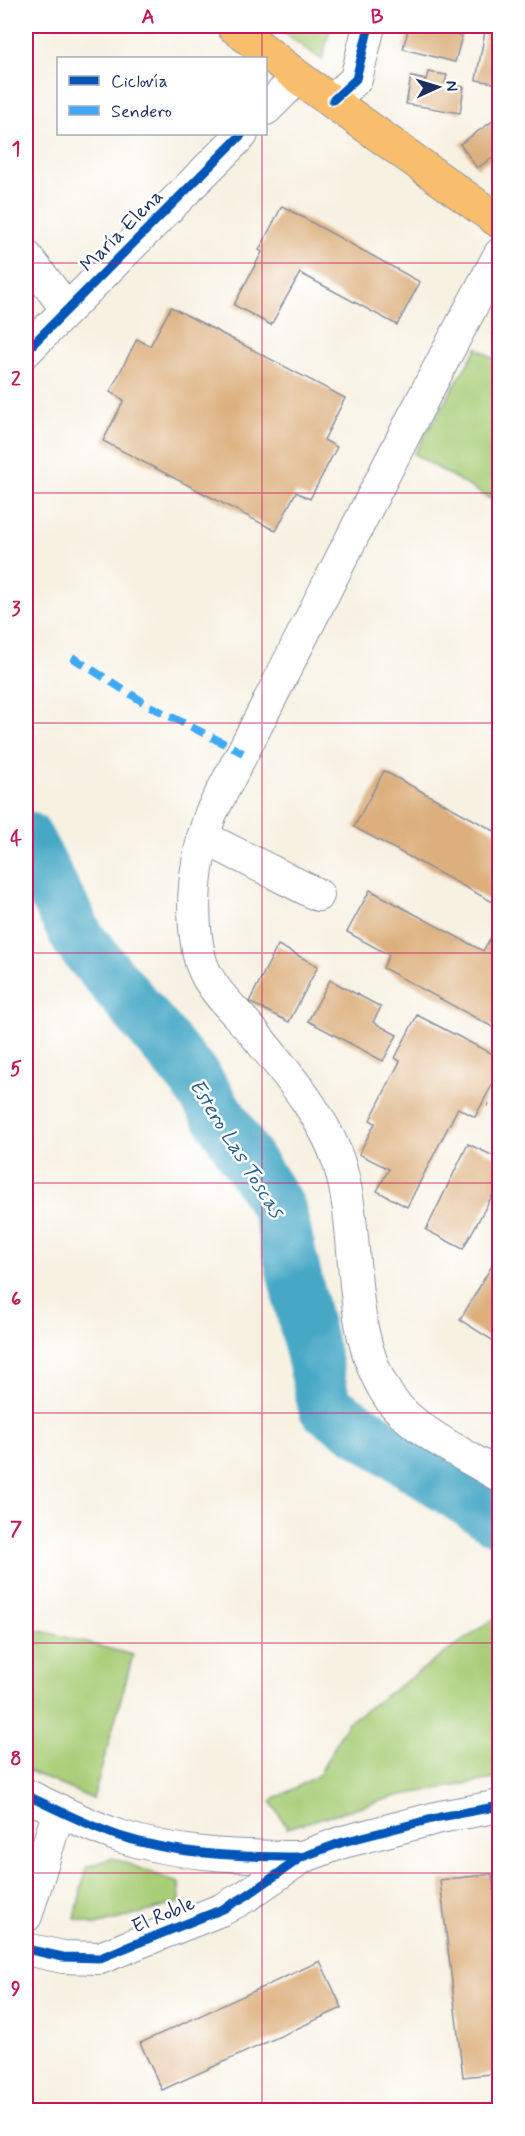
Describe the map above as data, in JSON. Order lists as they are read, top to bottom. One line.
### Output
{"streets":{"street":["María Elena","El Roble"]},"water":["Estero Las Toscas"],"legend":["Ciclovía","Sendero"],"north":"right","grid":{"columns":["A","B"],"rows":["1","2","3","4","5","6","7","8","9"]}}
